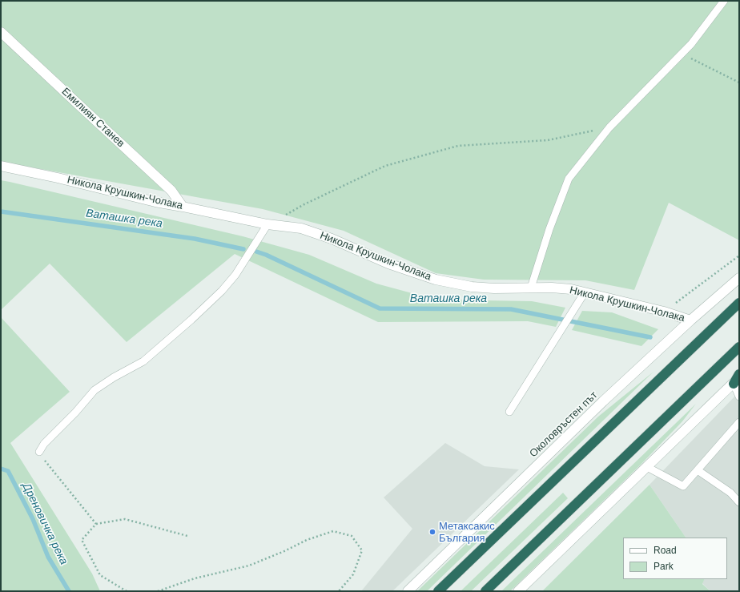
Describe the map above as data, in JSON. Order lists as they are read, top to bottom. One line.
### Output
{"streets":{"street":["Емилиян Станев","Никола Крушкин-Чолака","Околовръстен път"]},"crossings":[["Емилиян Станев","Никола Крушкин-Чолака"],["Никола Крушкин-Чолака","Околовръстен път"]],"water":["Ваташка река","Дреновичка река"],"places":["Метаксакис България"],"legend":["Road","Park"]}
